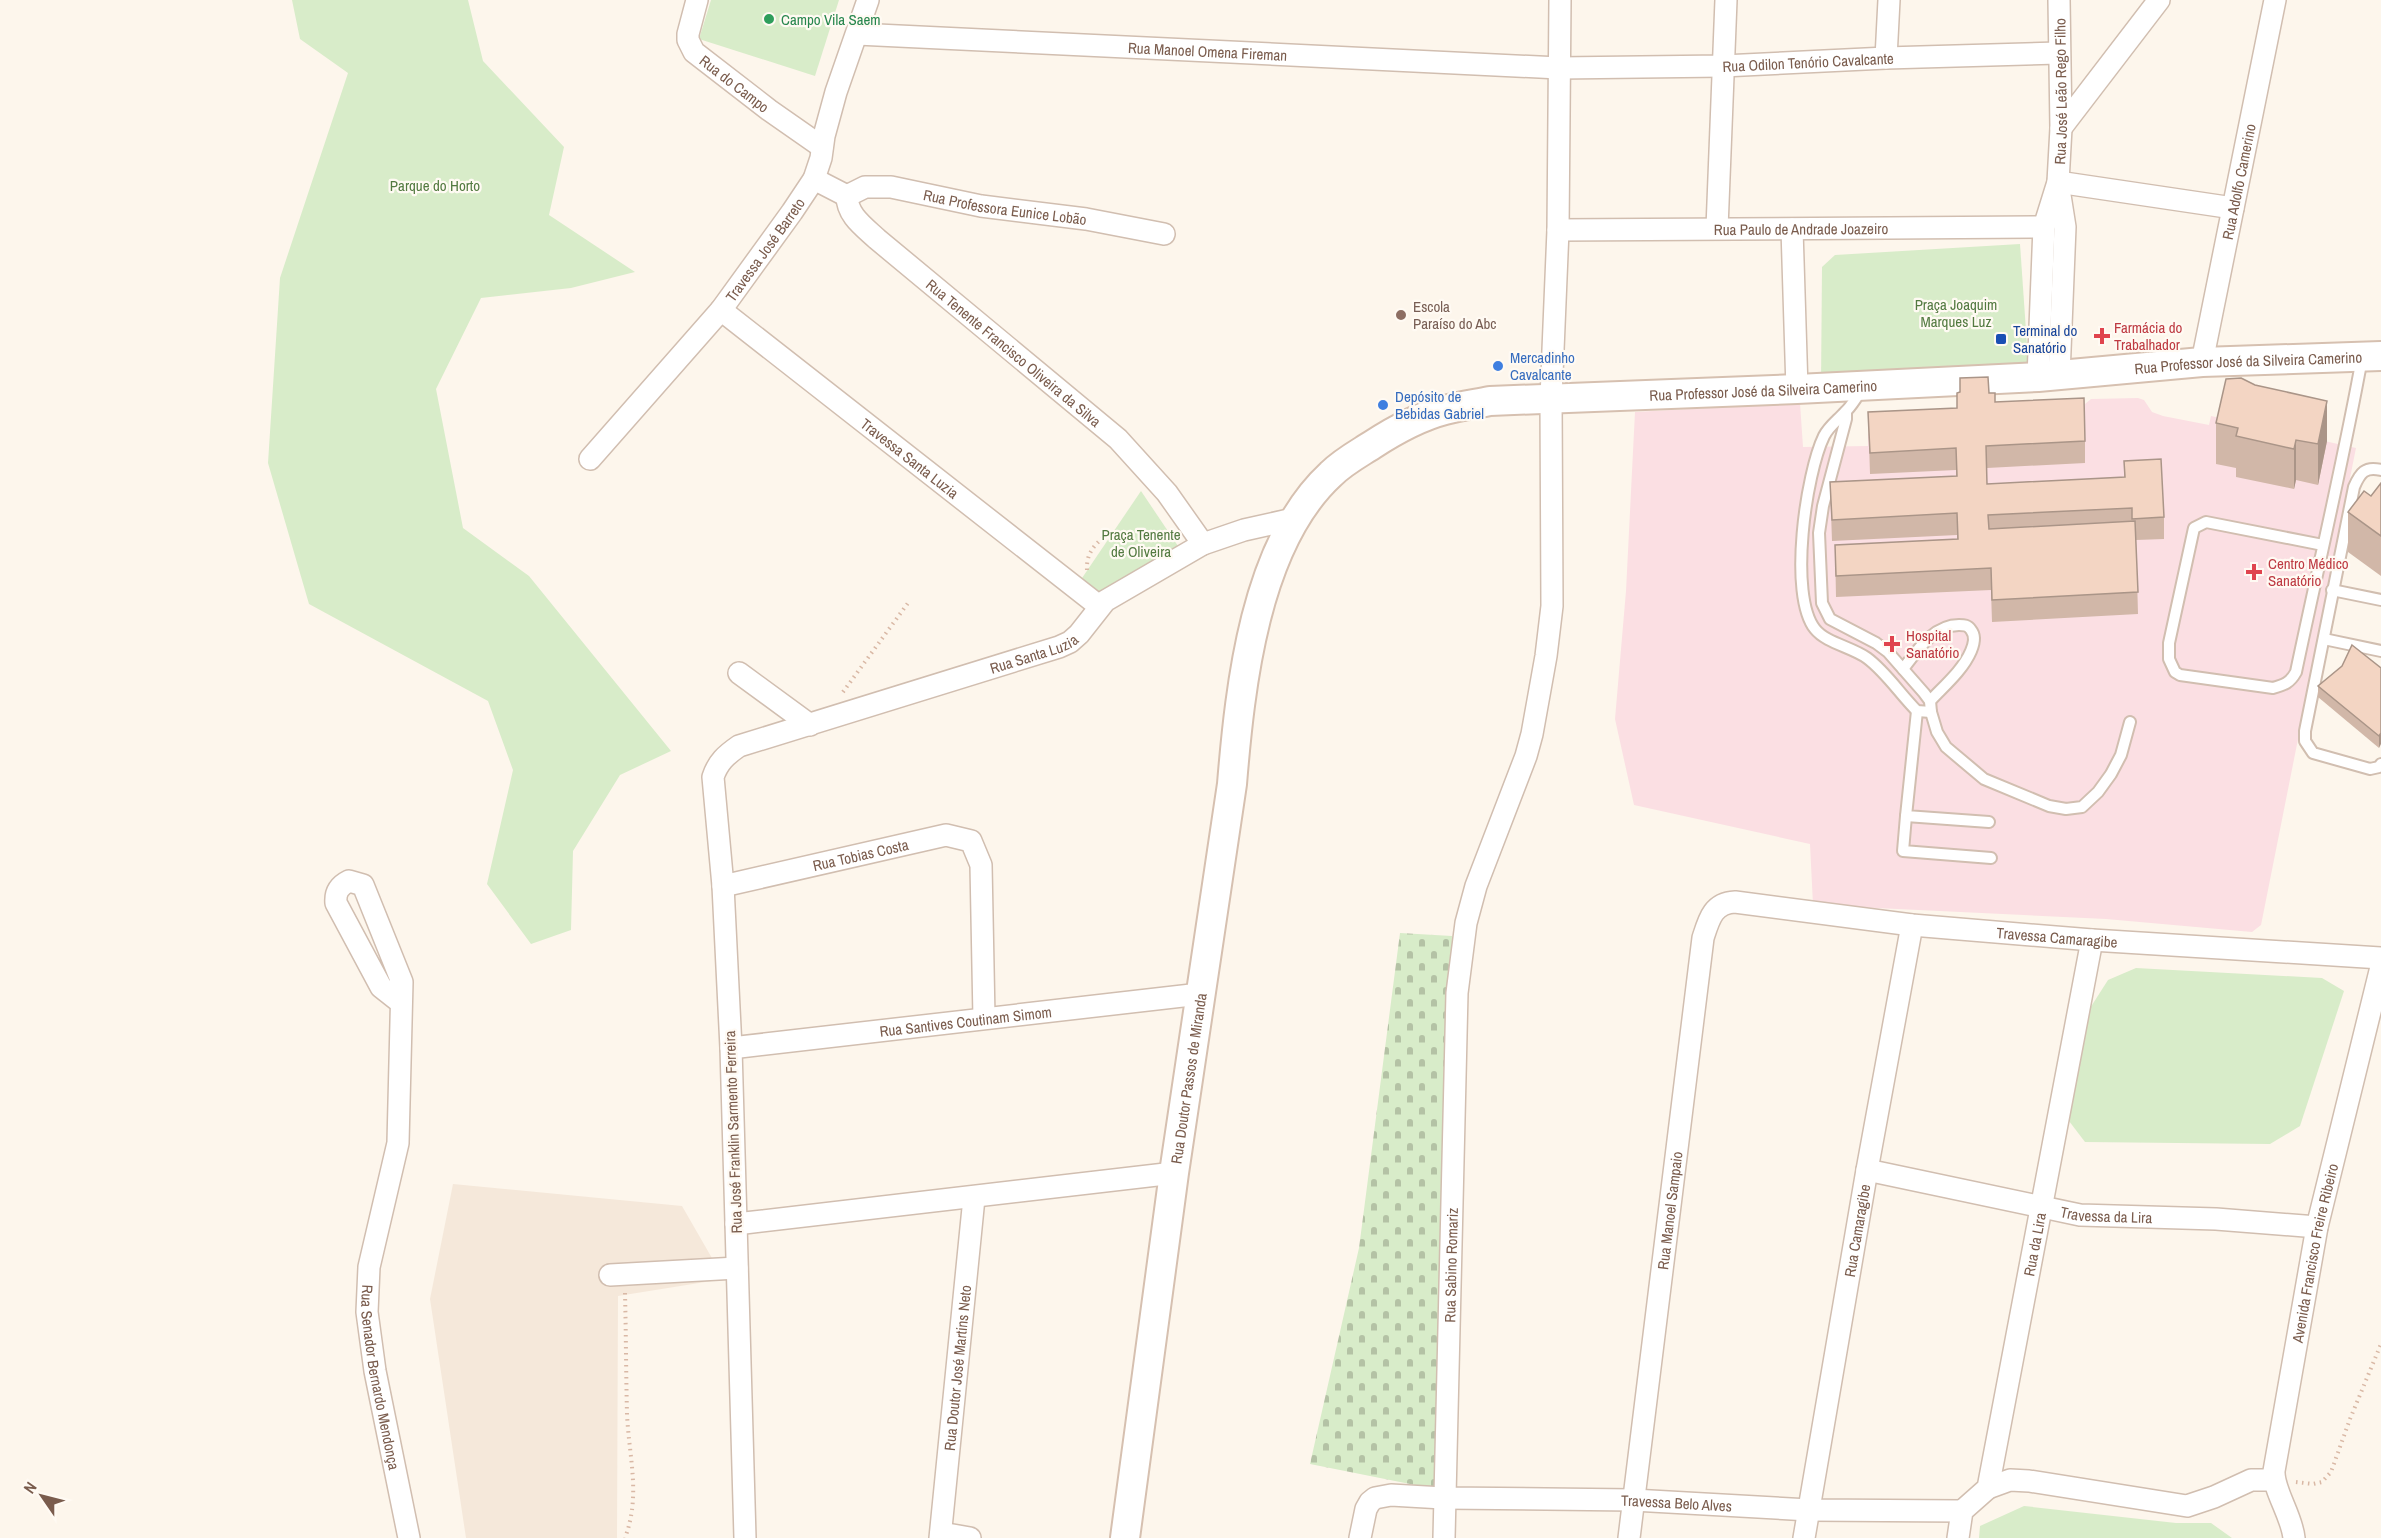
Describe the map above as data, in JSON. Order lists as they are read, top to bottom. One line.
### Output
{"streets":{"street":["Rua Manoel Omena Fireman","Rua Odilon Tenório Cavalcante","Rua do Campo","Rua José Leão Rego Filho","Rua Adolfo Camerino","Rua Professora Eunice Lobão","Rua Paulo de Andrade Joazeiro","Travessa José Barreto","Rua Tenente Francisco Oliveira da Silva","Rua Professor José da Silveira Camerino","Travessa Santa Luzia","Rua Santa Luzia","Rua Tobias Costa","Travessa Camaragibe","Rua Santives Coutinam Simom","Rua Doutor Passos de Miranda","Rua José Franklin Sarmento Ferreira","Rua Manoel Sampaio","Travessa da Lira","Rua Camaragibe","Rua da Lira","Avenida Francisco Freire Ribeiro","Rua Sabino Romariz","Rua Doutor José Martins Neto","Rua Senador Bernardo Mendonça","Travessa Belo Alves"]},"crossings":[["Rua Manoel Omena Fireman","Rua Odilon Tenório Cavalcante"],["Rua Manoel Omena Fireman","Travessa José Barreto"],["Rua Manoel Omena Fireman","Rua Sabino Romariz"],["Rua Odilon Tenório Cavalcante","Rua José Leão Rego Filho"],["Rua Odilon Tenório Cavalcante","Rua Sabino Romariz"],["Rua do Campo","Travessa José Barreto"],["Rua José Leão Rego Filho","Rua Paulo de Andrade Joazeiro"],["Rua José Leão Rego Filho","Rua Professor José da Silveira Camerino"],["Rua Adolfo Camerino","Rua Professor José da Silveira Camerino"],["Rua Professora Eunice Lobão","Rua Tenente Francisco Oliveira da Silva"],["Rua Paulo de Andrade Joazeiro","Rua Sabino Romariz"],["Travessa José Barreto","Travessa Santa Luzia"],["Rua Tenente Francisco Oliveira da Silva","Rua Santa Luzia"],["Rua Professor José da Silveira Camerino","Rua Santa Luzia"],["Rua Professor José da Silveira Camerino","Rua Doutor Passos de Miranda"],["Rua Professor José da Silveira Camerino","Rua Sabino Romariz"],["Travessa Santa Luzia","Rua Santa Luzia"],["Rua Santa Luzia","Rua José Franklin Sarmento Ferreira"],["Rua Tobias Costa","Rua Santives Coutinam Simom"],["Rua Tobias Costa","Rua José Franklin Sarmento Ferreira"],["Travessa Camaragibe","Rua Manoel Sampaio"],["Travessa Camaragibe","Rua Camaragibe"],["Travessa Camaragibe","Rua da Lira"],["Rua Santives Coutinam Simom","Rua Doutor Passos de Miranda"],["Rua Santives Coutinam Simom","Rua José Franklin Sarmento Ferreira"],["Rua Manoel Sampaio","Travessa Belo Alves"],["Travessa da Lira","Rua Camaragibe"],["Travessa da Lira","Rua da Lira"],["Travessa da Lira","Avenida Francisco Freire Ribeiro"],["Rua Camaragibe","Travessa Belo Alves"],["Rua Sabino Romariz","Travessa Belo Alves"]],"parks":["Parque do Horto","Praça Joaquim Marques Luz","Praça Tenente de Oliveira"],"places":{"other":["Campo Vila Saem","Escola Paraíso do Abc","Mercadinho Cavalcante","Depósito de Bebidas Gabriel"],"health":["Farmácia do Trabalhador","Centro Médico Sanatório","Hospital Sanatório"],"transit":["Terminal do Sanatório"]},"north":"top left"}
